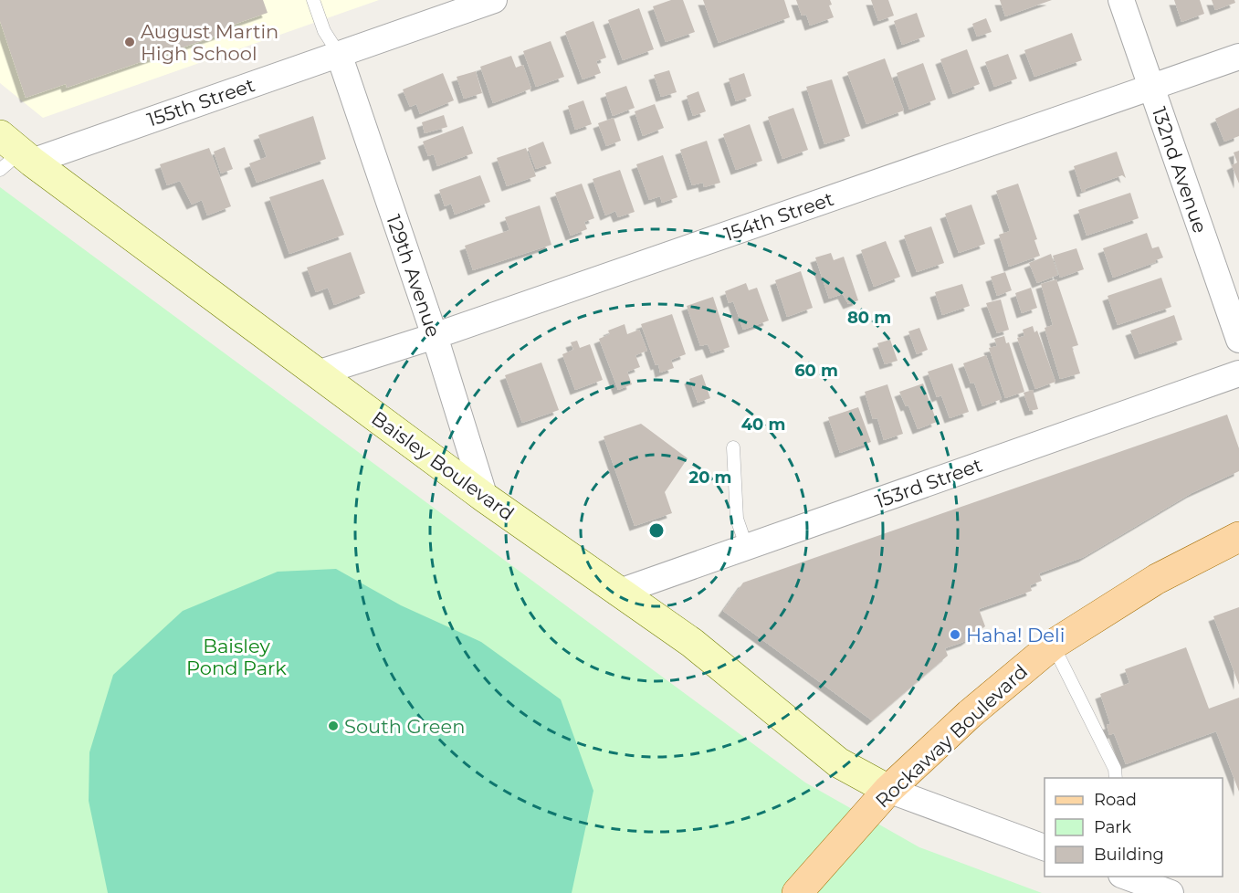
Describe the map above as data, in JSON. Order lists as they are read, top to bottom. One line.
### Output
{"streets":{"main road":["Baisley Boulevard","Rockaway Boulevard"],"street":["155th Street","132nd Avenue","154th Street","129th Avenue","153rd Street"]},"crossings":[["155th Street","129th Avenue"],["155th Street","Baisley Boulevard"],["132nd Avenue","154th Street"],["154th Street","129th Avenue"],["154th Street","Baisley Boulevard"],["129th Avenue","Baisley Boulevard"],["Baisley Boulevard","153rd Street"],["Baisley Boulevard","Rockaway Boulevard"]],"parks":["Baisley Pond Park"],"places":["August Martin High School","Haha! Deli","South Green"],"legend":["Road","Park","Building"],"rings":["80 m","60 m","40 m","20 m"]}
